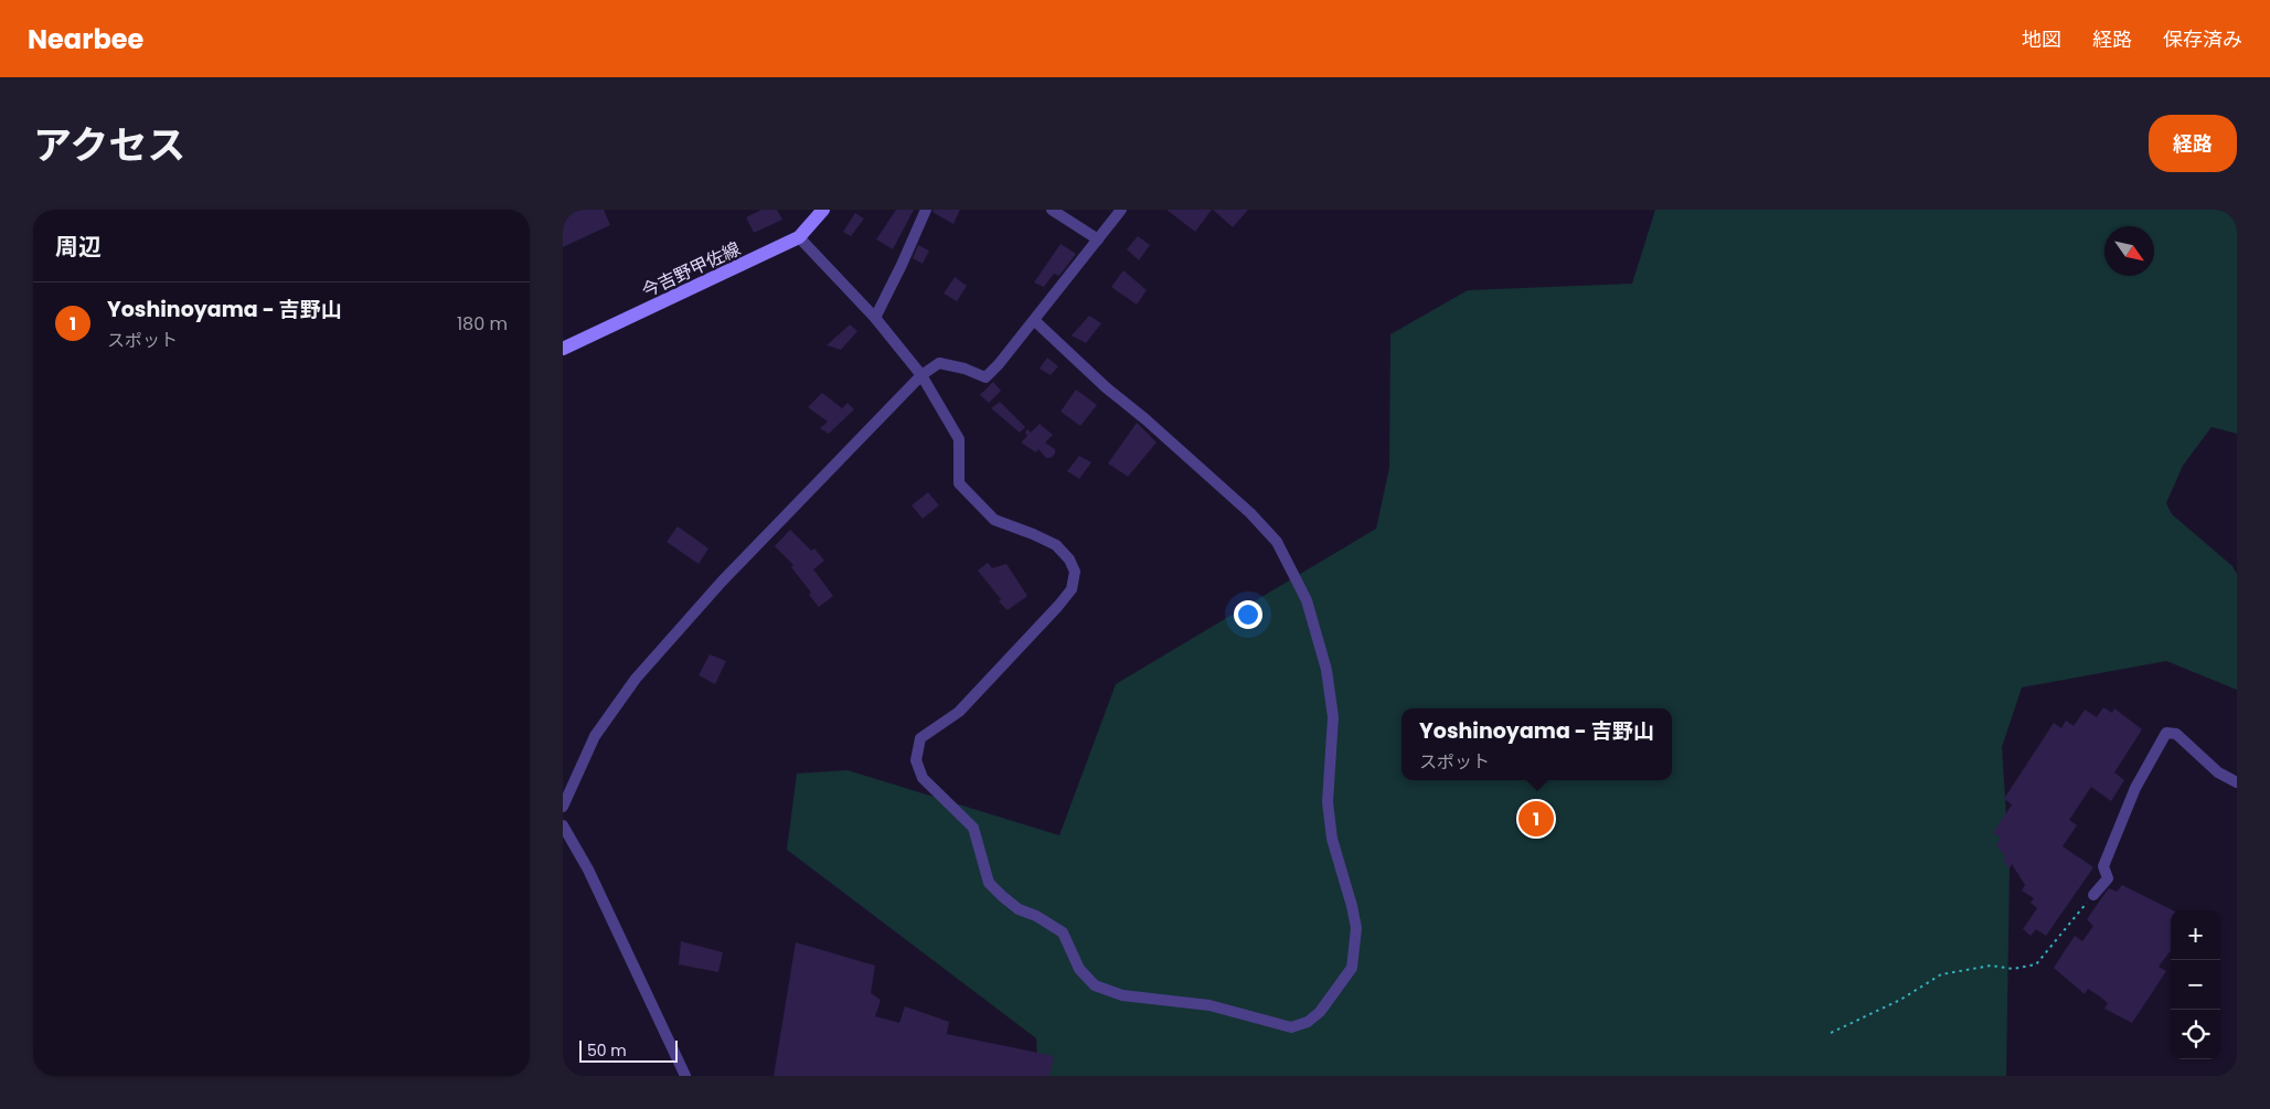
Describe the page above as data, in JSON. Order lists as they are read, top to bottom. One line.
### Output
{"streets":{"main road":["今吉野甲佐線"]},"scale_bar":"50 m","north":"bottom right","page":{"header":"Nearbee","nav":["地図","経路","保存済み"],"title":"アクセス","buttons":"経路","heading":"周辺","list":[{"mark":"1","name":"Yoshinoyama - 吉野山","note":"スポット","value":"180 m"}],"popup":["Yoshinoyama - 吉野山","スポット"],"pins":"1","map_buttons":["+","−"],"scale":"50 m"}}
